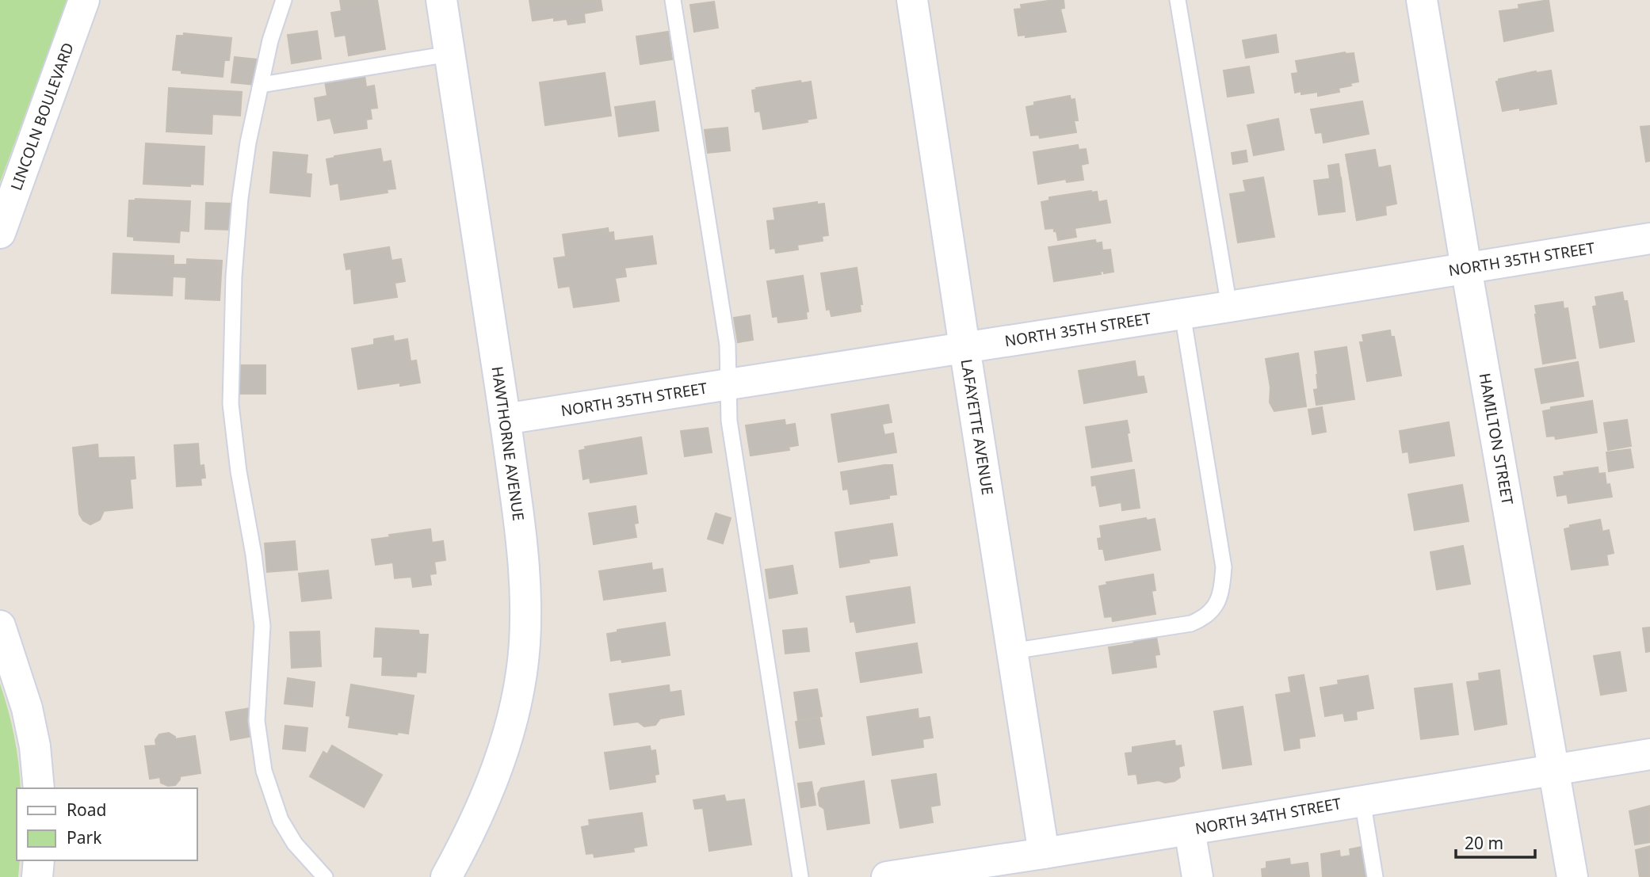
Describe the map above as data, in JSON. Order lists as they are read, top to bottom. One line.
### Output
{"streets":{"street":["LINCOLN BOULEVARD","NORTH 35TH STREET","LAFAYETTE AVENUE","HAMILTON STREET","HAWTHORNE AVENUE","NORTH 34TH STREET"]},"crossings":[["NORTH 35TH STREET","LAFAYETTE AVENUE"],["NORTH 35TH STREET","HAMILTON STREET"],["NORTH 35TH STREET","HAWTHORNE AVENUE"],["LAFAYETTE AVENUE","NORTH 34TH STREET"],["HAMILTON STREET","NORTH 34TH STREET"]],"legend":["Road","Park"],"scale_bar":"20 m"}
